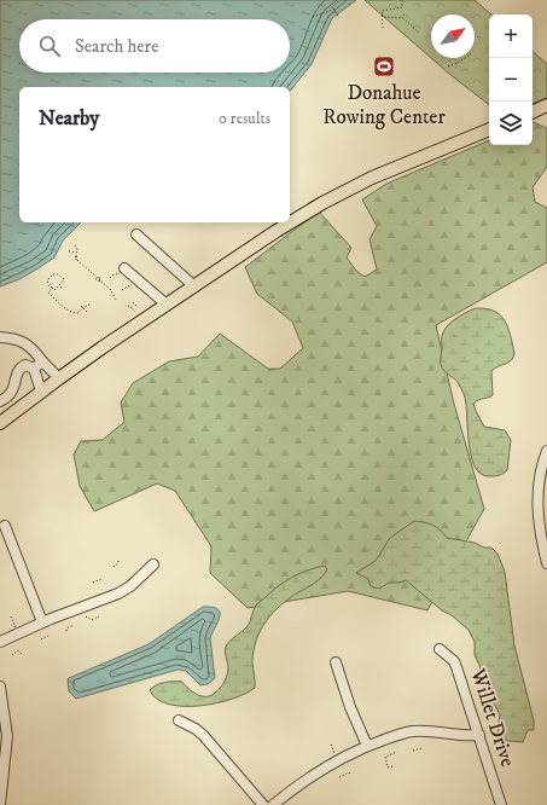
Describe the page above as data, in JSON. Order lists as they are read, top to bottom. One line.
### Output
{"streets":{"street":["Willet Drive"]},"places":{"sports":["Donahue Rowing Center"]},"north":"top right","page":{"map_buttons":["+","−"],"search":"Search here","heading":["Nearby","0 results"]}}
